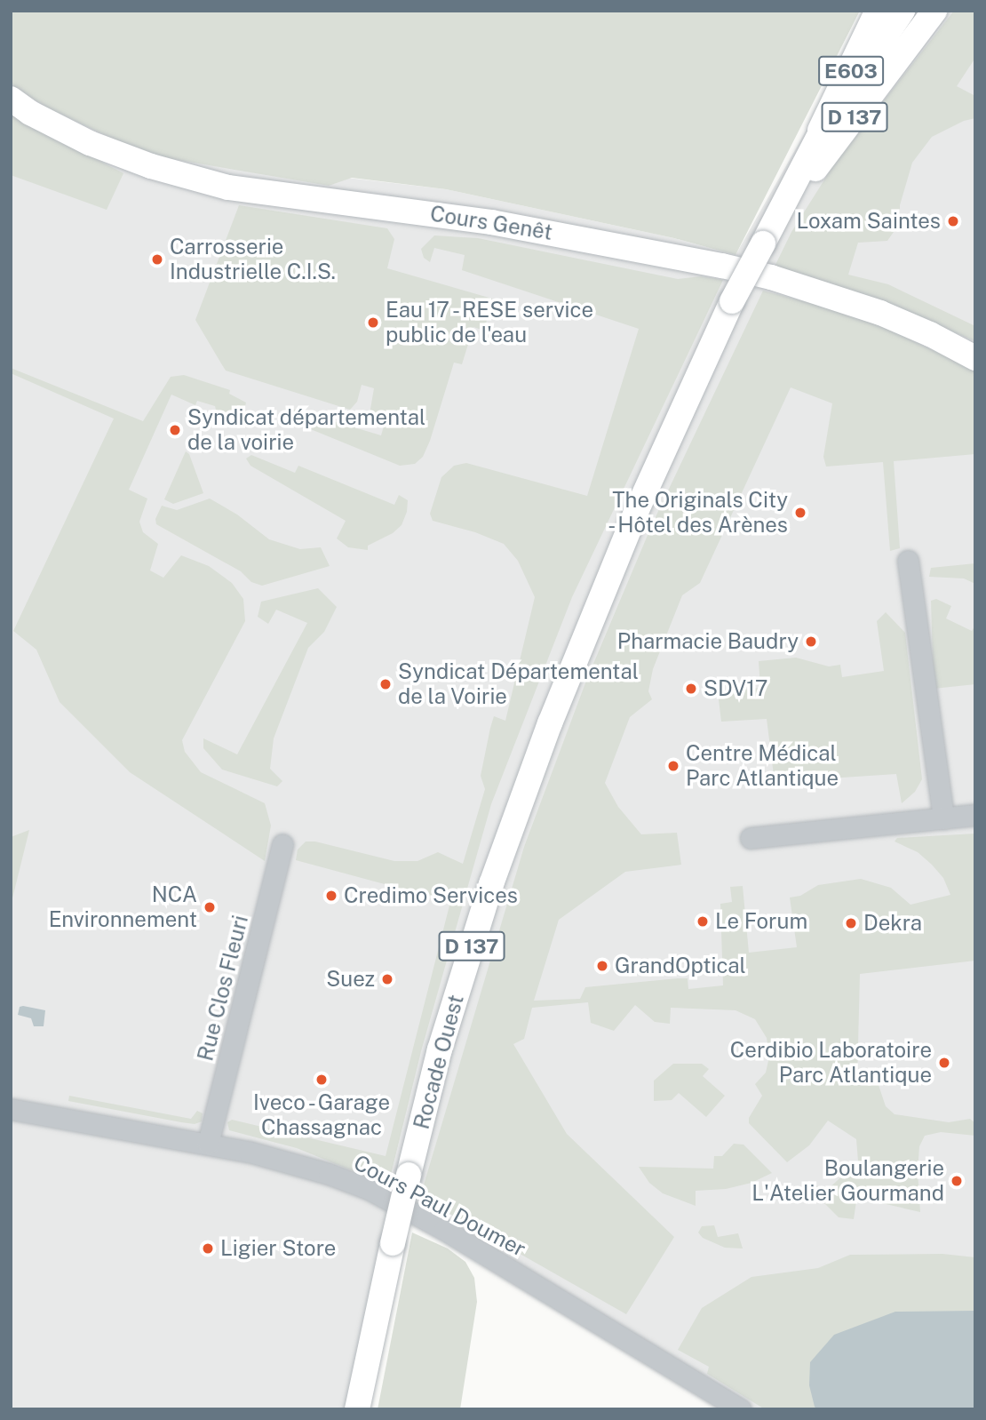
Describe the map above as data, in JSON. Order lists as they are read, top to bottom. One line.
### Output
{"streets":{"highway":["E603"],"main road":["D 137","Cours Genêt","Rocade Ouest"],"street":["Rue Clos Fleuri","Cours Paul Doumer"]},"crossings":[["E603","D 137"],["D 137","Rocade Ouest"],["Rue Clos Fleuri","Cours Paul Doumer"]],"places":["Loxam Saintes","Carrosserie Industrielle C.I.S.","Eau 17 - RESE service public de l'eau","Syndicat départemental de la voirie","The Originals City - Hôtel des Arènes","Pharmacie Baudry","Syndicat Départemental de la Voirie","SDV17","Centre Médical Parc Atlantique","Credimo Services","NCA Environnement","Le Forum","Dekra","GrandOptical","Suez","Cerdibio Laboratoire Parc Atlantique","Iveco - Garage Chassagnac","Boulangerie L'Atelier Gourmand","Ligier Store"]}
